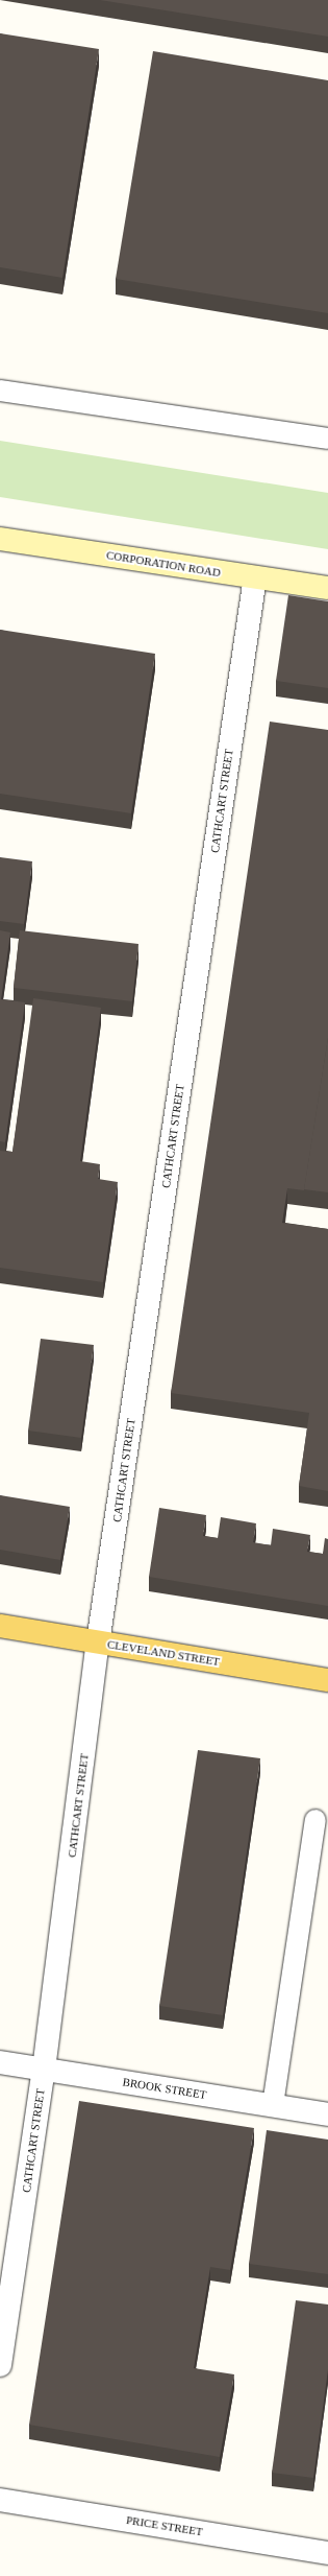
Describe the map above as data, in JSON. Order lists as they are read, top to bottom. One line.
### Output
{"streets":{"main road":["CORPORATION ROAD","CLEVELAND STREET"],"street":["CATHCART STREET","BROOK STREET","PRICE STREET"]},"crossings":[["CORPORATION ROAD","CATHCART STREET"],["CATHCART STREET","CLEVELAND STREET"],["CATHCART STREET","BROOK STREET"]]}
